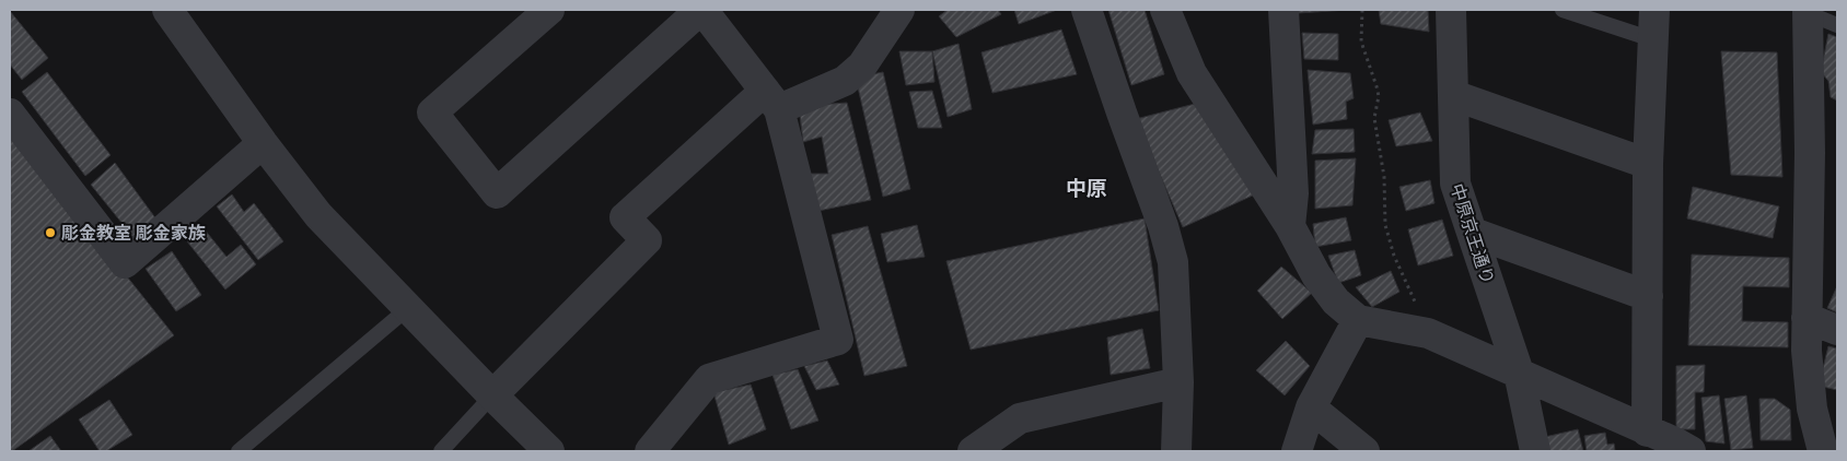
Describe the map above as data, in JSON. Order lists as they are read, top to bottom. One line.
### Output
{"streets":{"street":["中原京王通り"]},"districts":["中原"],"places":["彫金教室 彫金家族"]}
